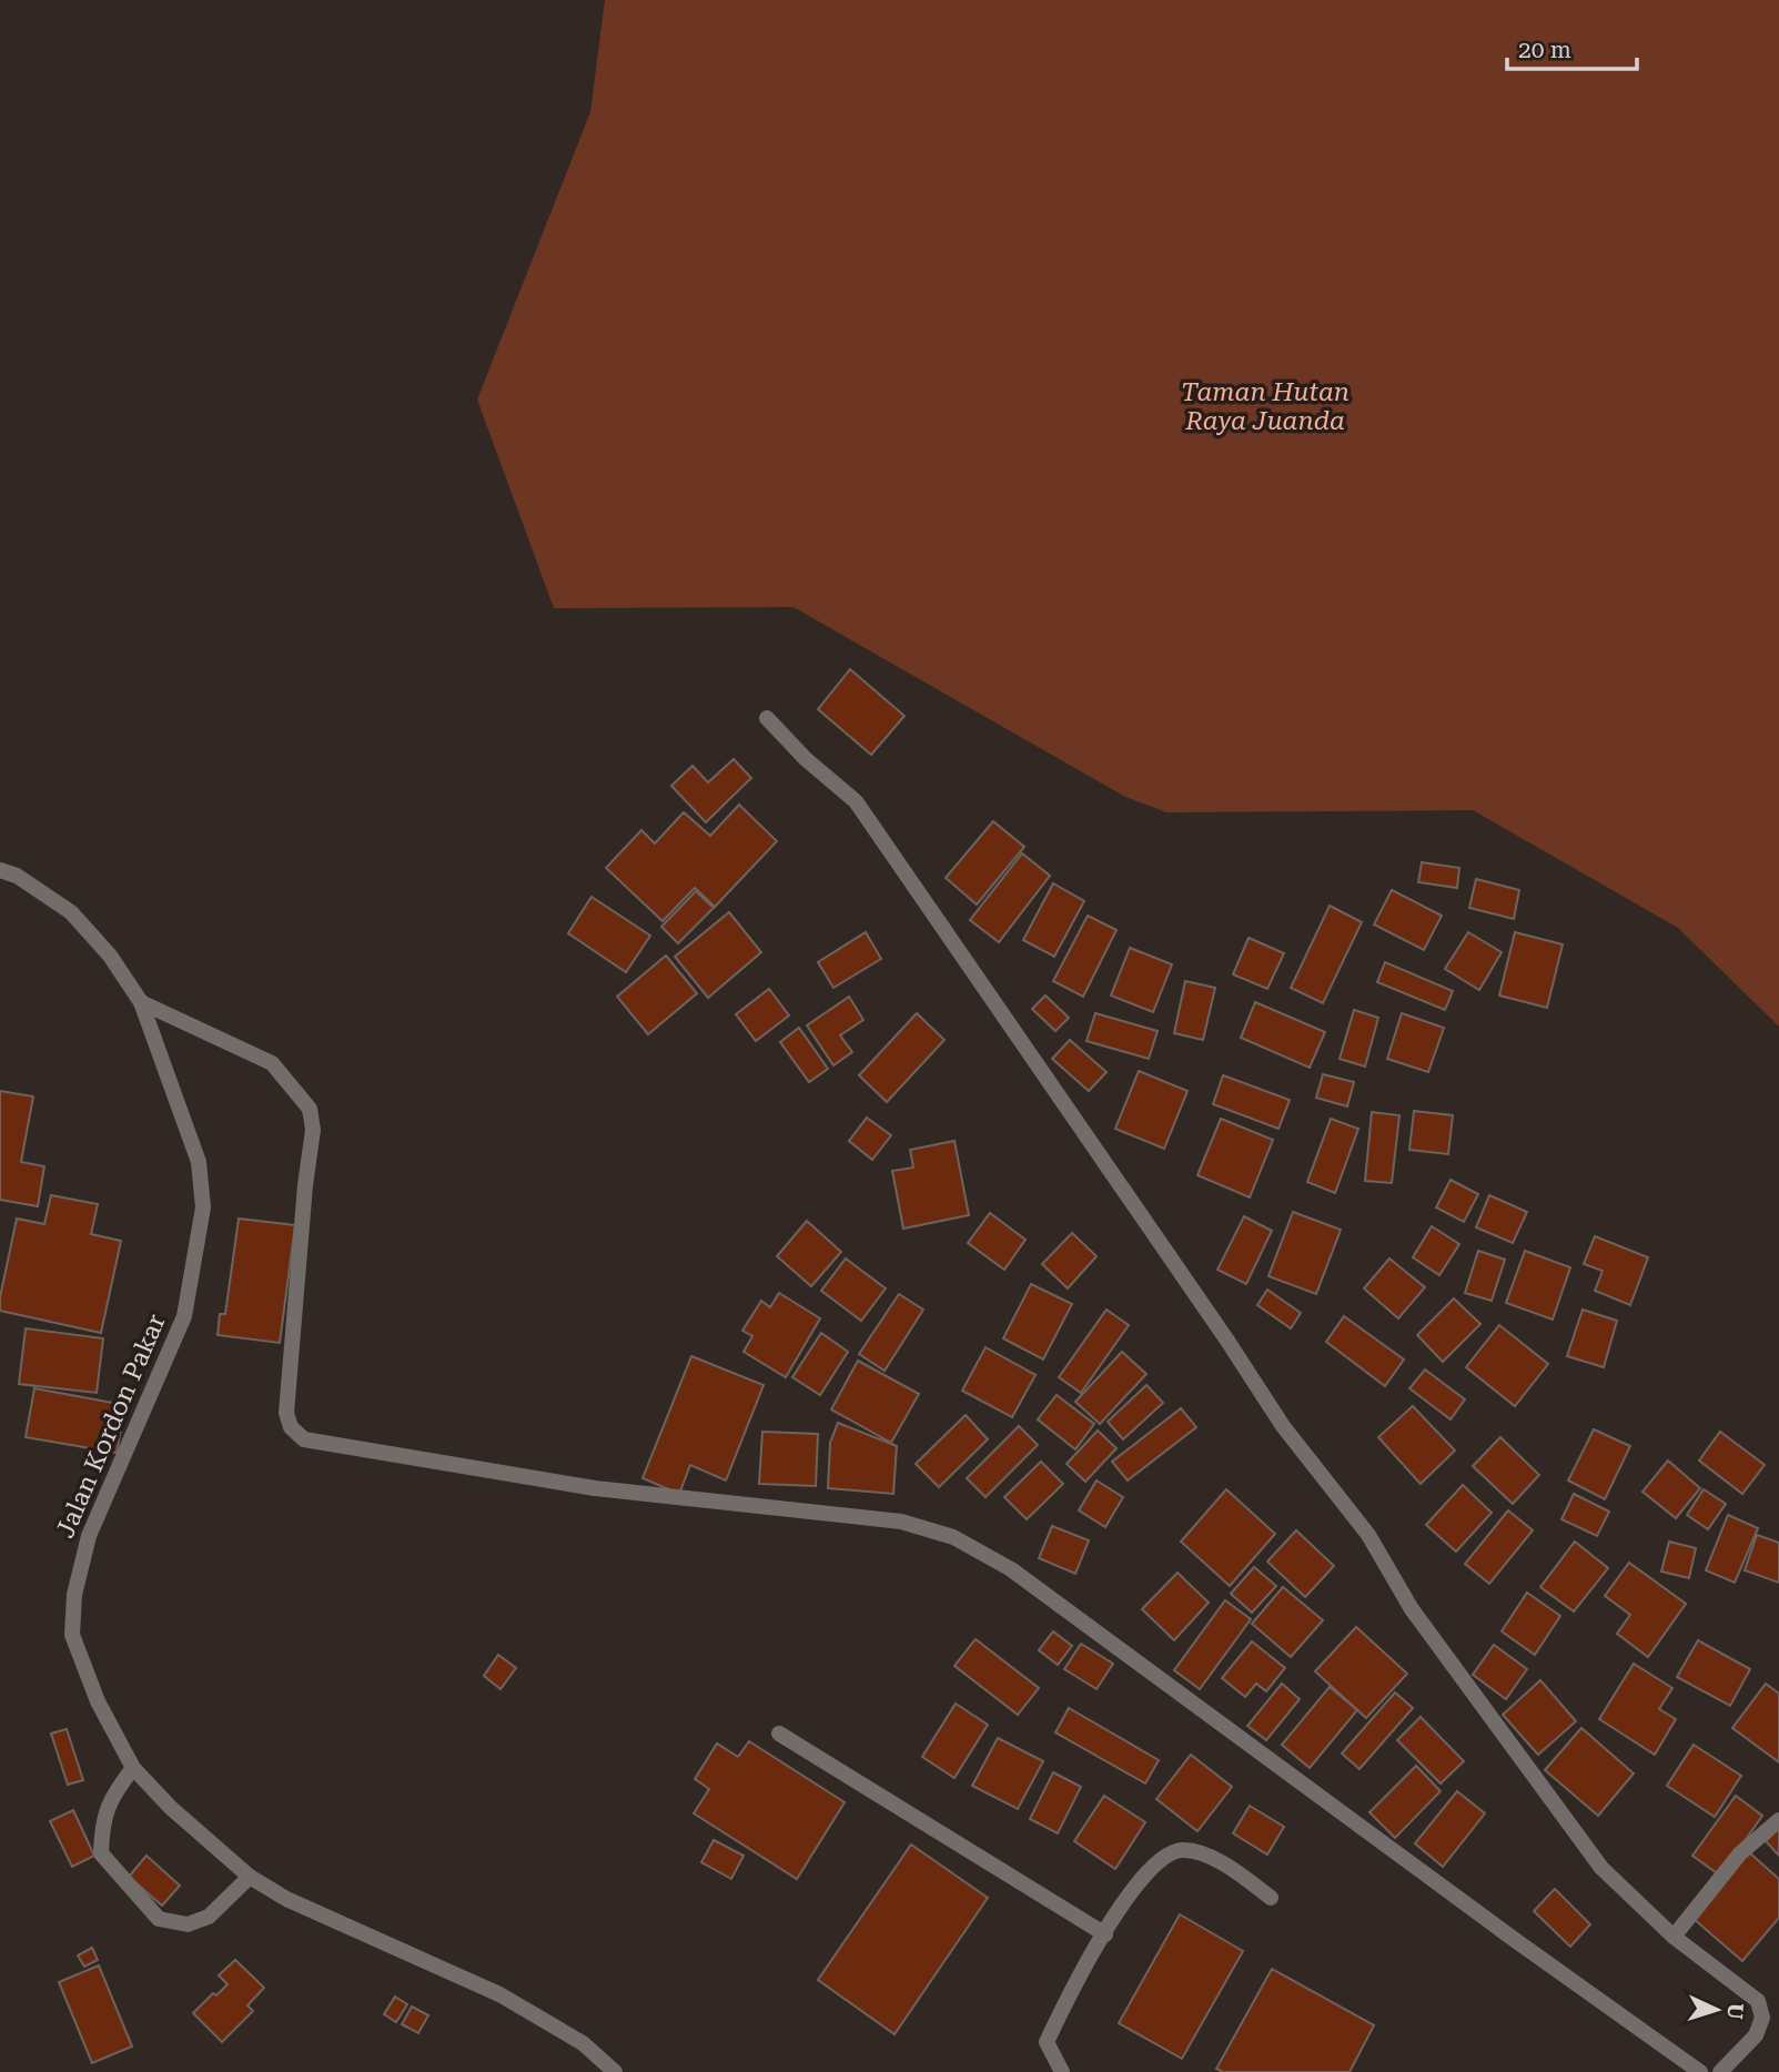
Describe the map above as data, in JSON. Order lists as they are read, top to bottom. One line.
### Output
{"streets":{"street":["Jalan Kordon Pakar"]},"parks":["Taman Hutan Raya Juanda"],"scale_bar":"20 m","north":"right"}
